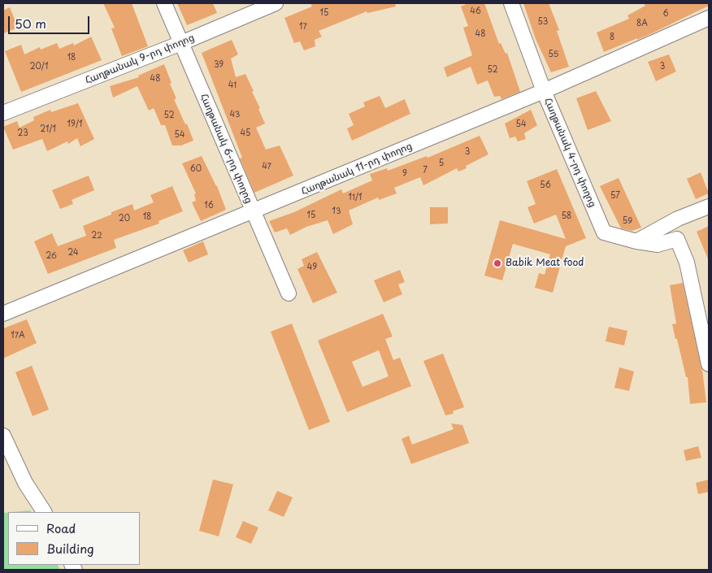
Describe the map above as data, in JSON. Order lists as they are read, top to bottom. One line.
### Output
{"streets":{"street":["Հաղթանակ 9-րդ փողոց","Հաղթանակ 6-րդ փողոց","Հաղթանակ 4-րդ փողոց","Հաղթանակ 11-րդ փողոց"]},"crossings":[["Հաղթանակ 9-րդ փողոց","Հաղթանակ 6-րդ փողոց"],["Հաղթանակ 6-րդ փողոց","Հաղթանակ 11-րդ փողոց"],["Հաղթանակ 4-րդ փողոց","Հաղթանակ 11-րդ փողոց"]],"places":["Babik Meat food"],"house_numbers":["46","15","6","53","8А","17","48","8","55","18","39","20/1","3","52","48","41","43","52","19/1","54","21/1","23","45","54","3","5","47","60","7","9","56","57","11/1","16","13","15","58","18","20","59","22","24","26","49","17А"],"legend":["Road","Building"],"scale_bar":"50 m"}
